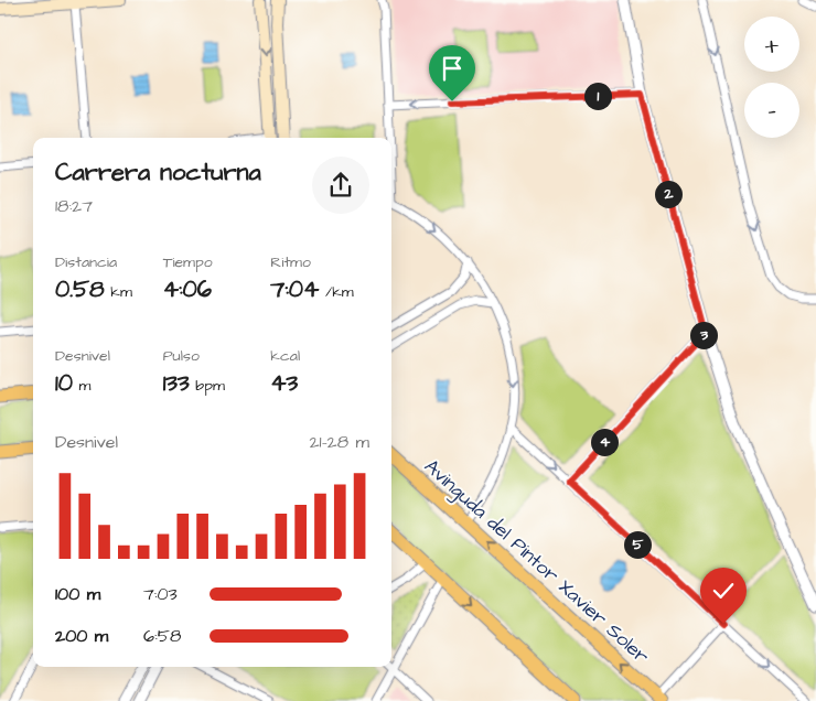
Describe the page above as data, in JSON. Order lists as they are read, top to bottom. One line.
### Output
{"streets":{"main road":["Avinguda del Pintor Xavier Soler"]},"page":{"map_buttons":["+","−"],"pins":["1","2","3","4","5"],"heading":["Carrera nocturna","18:27"],"stats":[["Distancia","0.58 km"],["Tiempo","4:06"],["Ritmo","7:04 /km"],["Desnivel","10 m"],["Pulso","133 bpm"],["kcal","43"]],"chart":["Desnivel","21–28 m"],"list":[{"name":"100 m","note":"7:03"},{"name":"200 m","note":"6:58"}]}}
